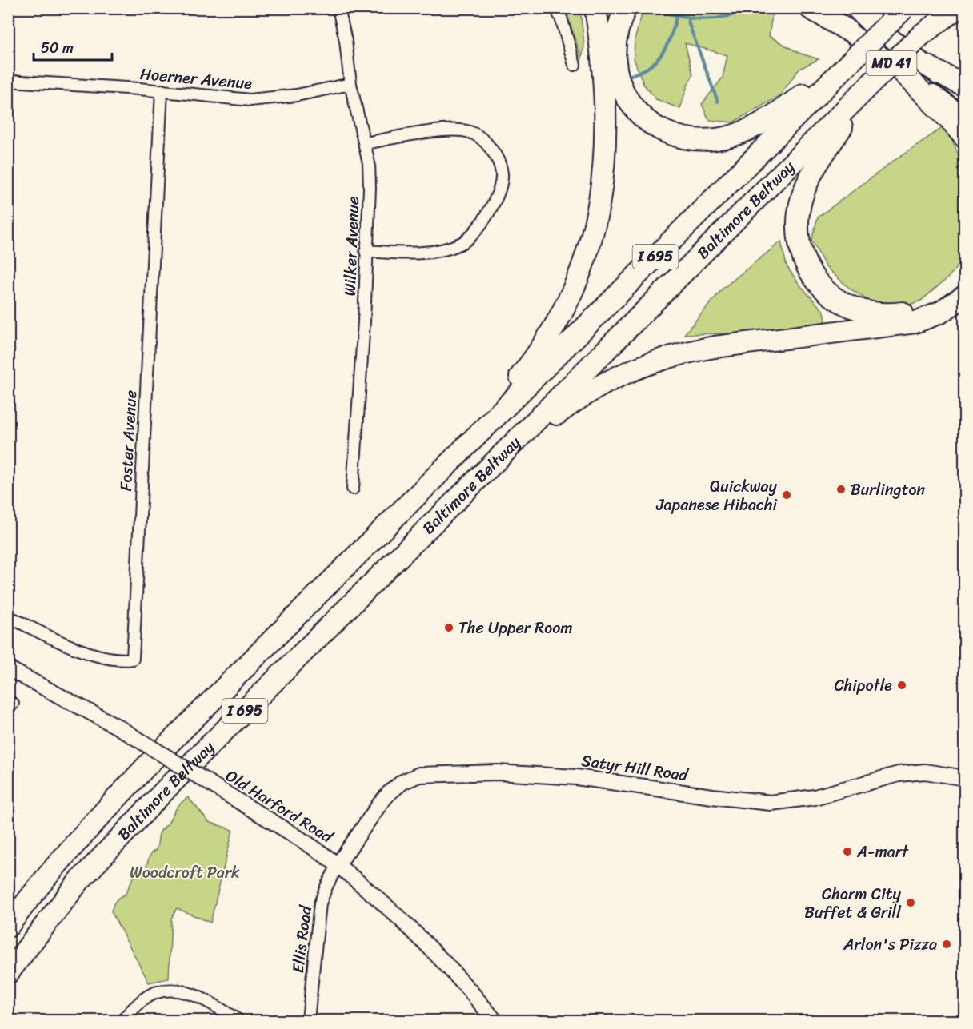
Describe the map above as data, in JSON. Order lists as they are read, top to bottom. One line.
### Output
{"streets":{"highway":["Baltimore Beltway","I 695"],"main road":["MD 41"],"street":["Hoerner Avenue","Wilker Avenue","Foster Avenue","Satyr Hill Road","Old Harford Road","Ellis Road"]},"crossings":[["Hoerner Avenue","Wilker Avenue"],["Hoerner Avenue","Foster Avenue"],["Satyr Hill Road","Old Harford Road"],["Satyr Hill Road","Ellis Road"],["Old Harford Road","Ellis Road"]],"parks":["Woodcroft Park"],"places":["Burlington","Quickway Japanese Hibachi","The Upper Room","Chipotle","A-mart","Charm City Buffet & Grill","Arlon's Pizza"],"scale_bar":"50 m"}
